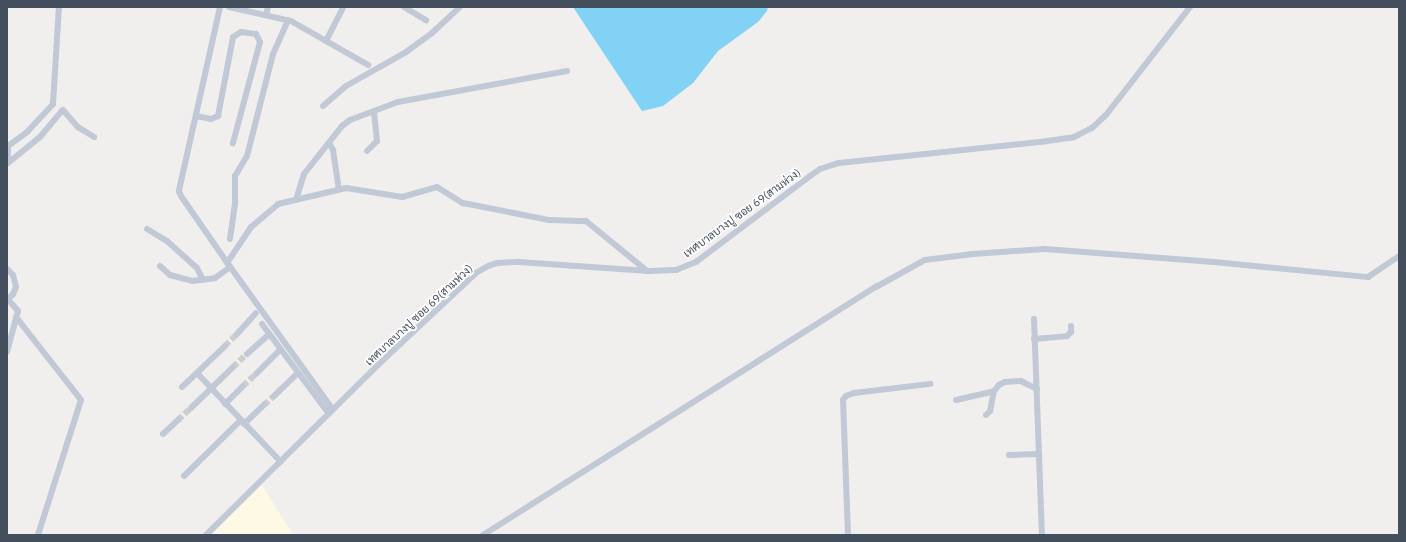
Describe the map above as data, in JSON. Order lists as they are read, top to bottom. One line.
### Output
{"streets":{"street":["เทศบาลบางปู ซอย 69(สามห่วง)"]}}
